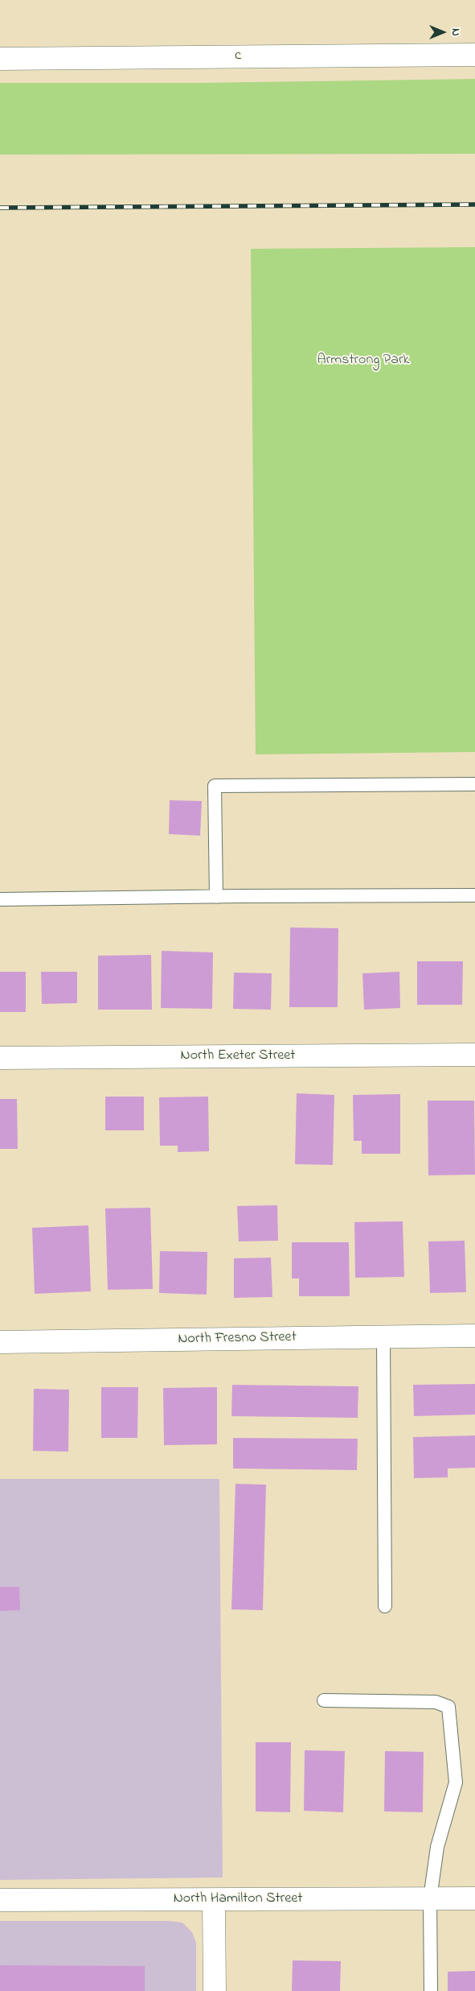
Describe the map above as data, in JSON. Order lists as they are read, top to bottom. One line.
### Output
{"streets":{"street":["c","North Exeter Street","North Fresno Street","North Hamilton Street"]},"parks":["Armstrong Park"],"north":"right"}
